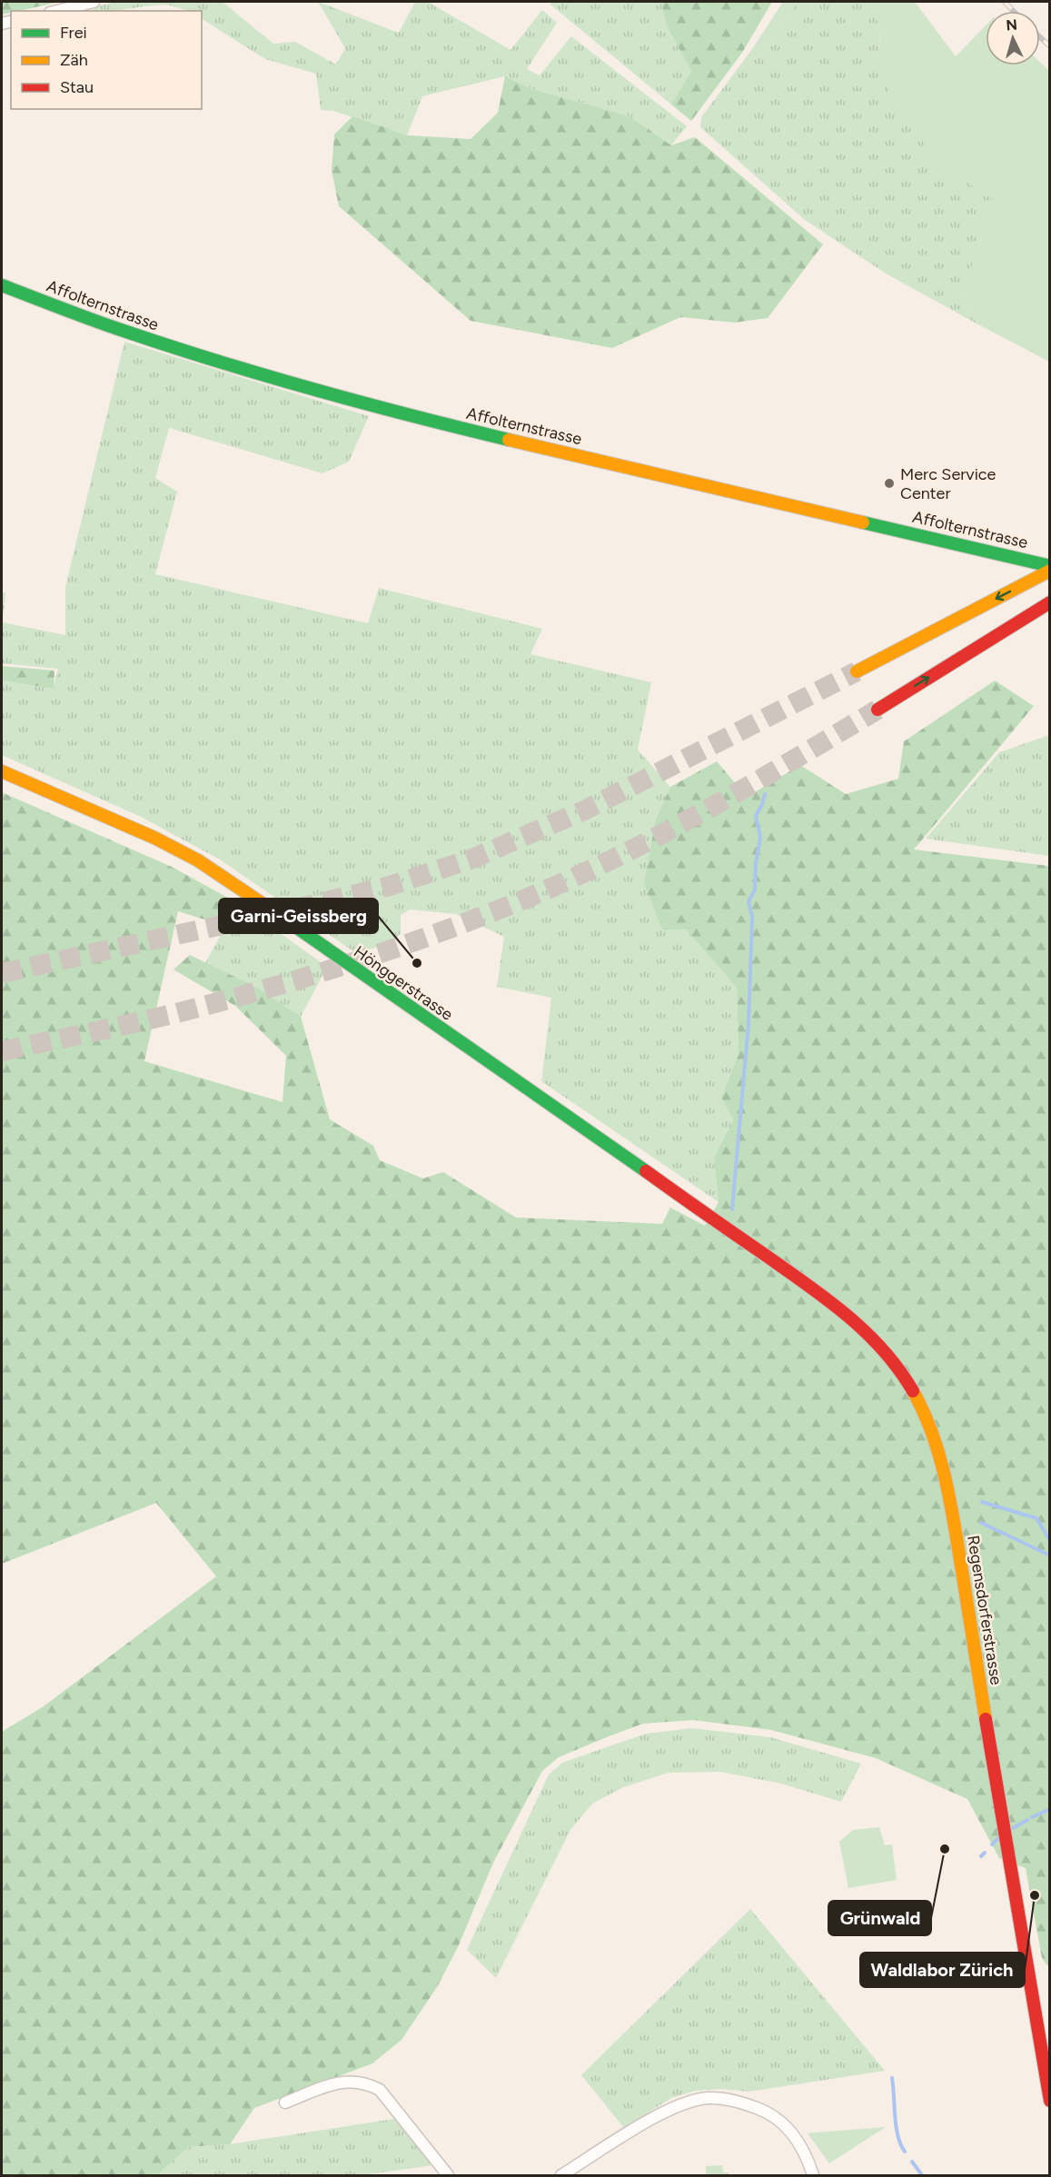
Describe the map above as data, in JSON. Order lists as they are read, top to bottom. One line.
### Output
{"streets":{"main road":["Affolternstrasse","Hönggerstrasse","Regensdorferstrasse"]},"crossings":[["Hönggerstrasse","Regensdorferstrasse"]],"places":["Merc Service Center","Garni-Geissberg","Grünwald","Waldlabor Zürich"],"legend":["Frei","Zäh","Stau"],"north":"top"}
